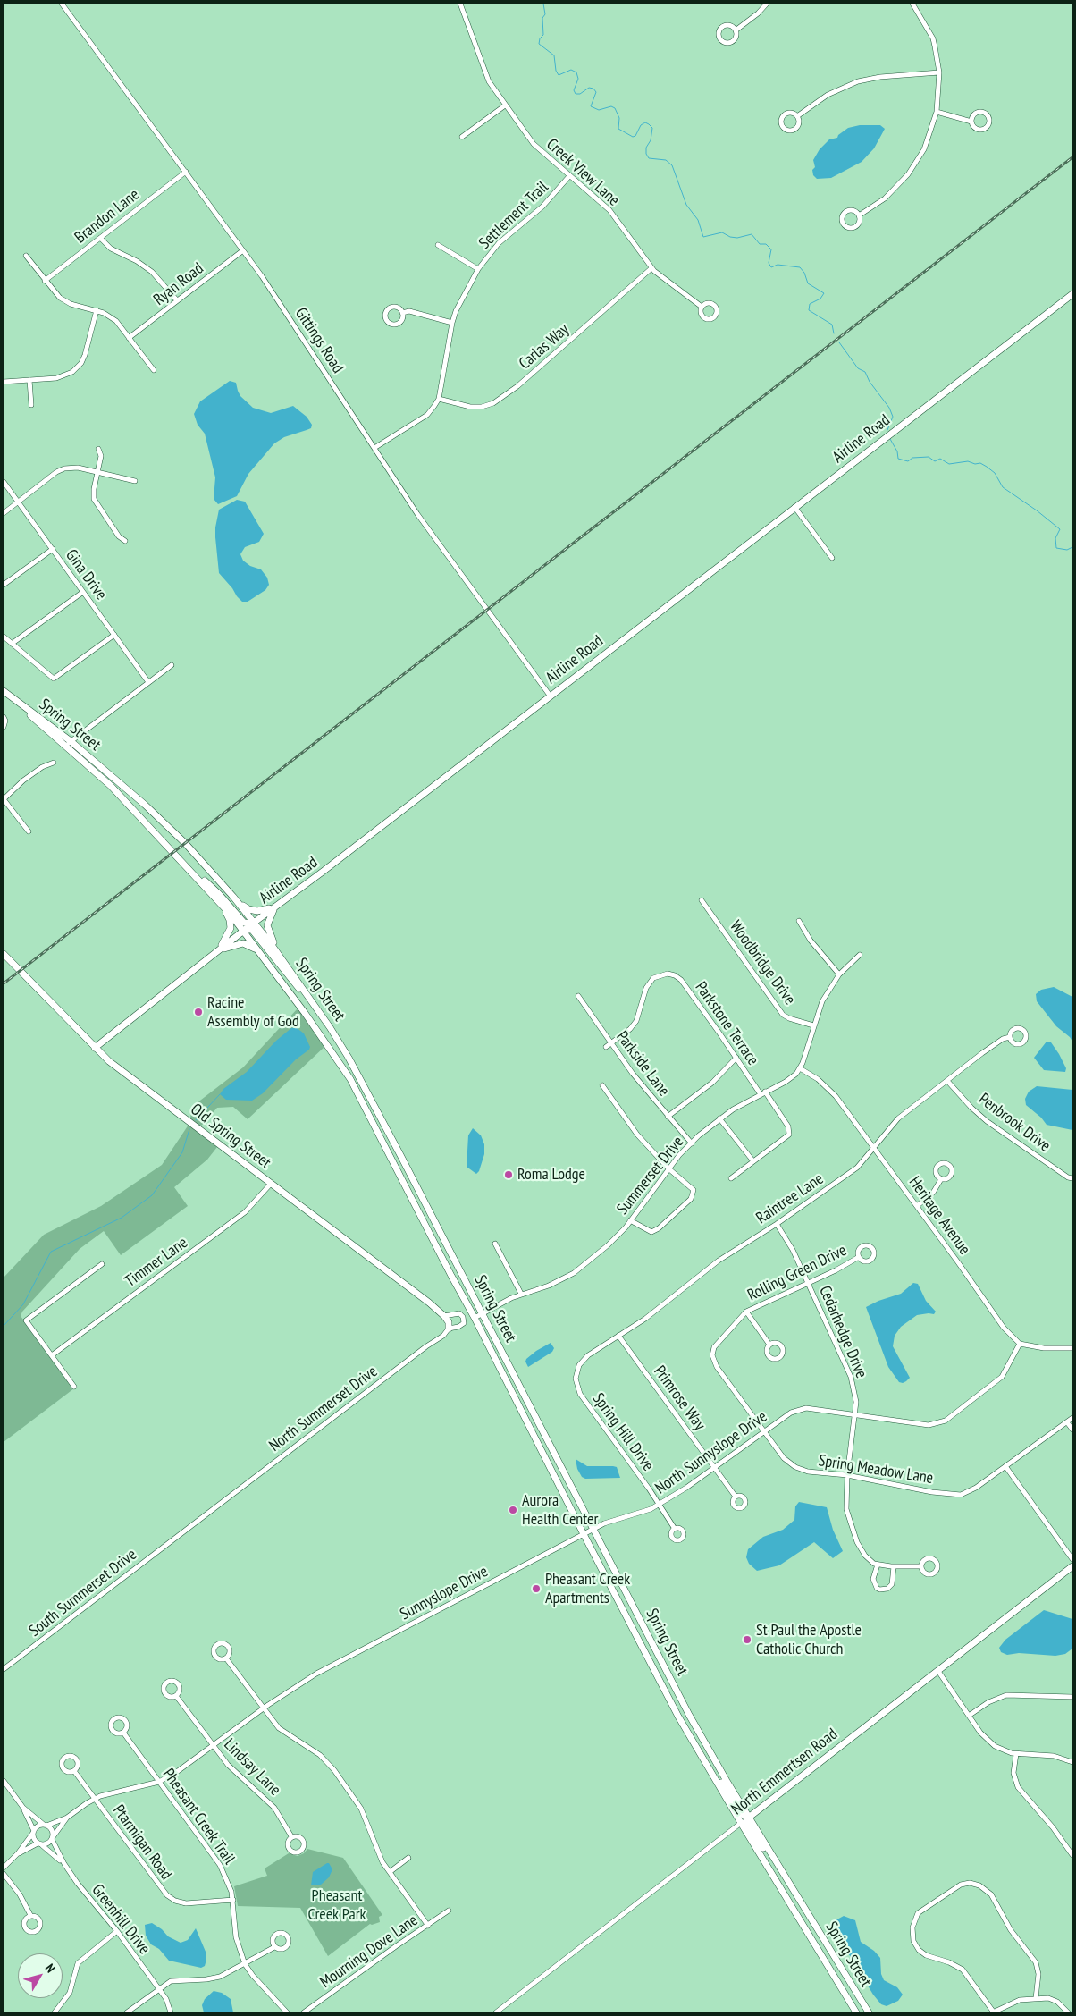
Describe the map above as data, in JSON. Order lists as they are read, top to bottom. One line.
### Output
{"streets":{"main road":["Airline Road","Spring Street","Old Spring Street","North Emmertsen Road"],"street":["Creek View Lane","Settlement Trail","Brandon Lane","Ryan Road","Gittings Road","Carlas Way","Gina Drive","Woodbridge Drive","Parkstone Terrace","Parkside Lane","Penbrook Drive","Summerset Drive","Raintree Lane","Heritage Avenue","Timmer Lane","Rolling Green Drive","Cedarhedge Drive","Primrose Way","North Summerset Drive","Spring Hill Drive","North Sunnyslope Drive","Spring Meadow Lane","South Summerset Drive","Sunnyslope Drive","Lindsay Lane","Pheasant Creek Trail","Ptarmigan Road","Greenhill Drive","Mourning Dove Lane"]},"crossings":[["Creek View Lane","Settlement Trail"],["Creek View Lane","Carlas Way"],["Settlement Trail","Gittings Road"],["Settlement Trail","Carlas Way"],["Brandon Lane","Gittings Road"],["Ryan Road","Gittings Road"],["Gittings Road","Airline Road"],["Airline Road","Spring Street"],["Airline Road","Old Spring Street"],["Spring Street","Summerset Drive"],["Spring Street","North Sunnyslope Drive"],["Spring Street","Sunnyslope Drive"],["Spring Street","North Emmertsen Road"],["Woodbridge Drive","Summerset Drive"],["Parkstone Terrace","Parkside Lane"],["Parkstone Terrace","Summerset Drive"],["Parkside Lane","Summerset Drive"],["Penbrook Drive","Raintree Lane"],["Old Spring Street","Timmer Lane"],["Old Spring Street","North Summerset Drive"],["Summerset Drive","Heritage Avenue"],["Raintree Lane","Heritage Avenue"],["Raintree Lane","Cedarhedge Drive"],["Raintree Lane","Primrose Way"],["Raintree Lane","Spring Hill Drive"],["Rolling Green Drive","Cedarhedge Drive"],["Rolling Green Drive","Spring Meadow Lane"],["Cedarhedge Drive","North Sunnyslope Drive"],["Cedarhedge Drive","Spring Meadow Lane"],["Primrose Way","North Sunnyslope Drive"],["North Summerset Drive","South Summerset Drive"],["Spring Hill Drive","North Sunnyslope Drive"],["North Sunnyslope Drive","Spring Meadow Lane"],["North Sunnyslope Drive","Sunnyslope Drive"],["Pheasant Creek Trail","Ptarmigan Road"]],"parks":["Pheasant Creek Park"],"places":["Racine Assembly of God","Roma Lodge","Aurora Health Center","Pheasant Creek Apartments","St Paul the Apostle Catholic Church"],"north":"top right"}
